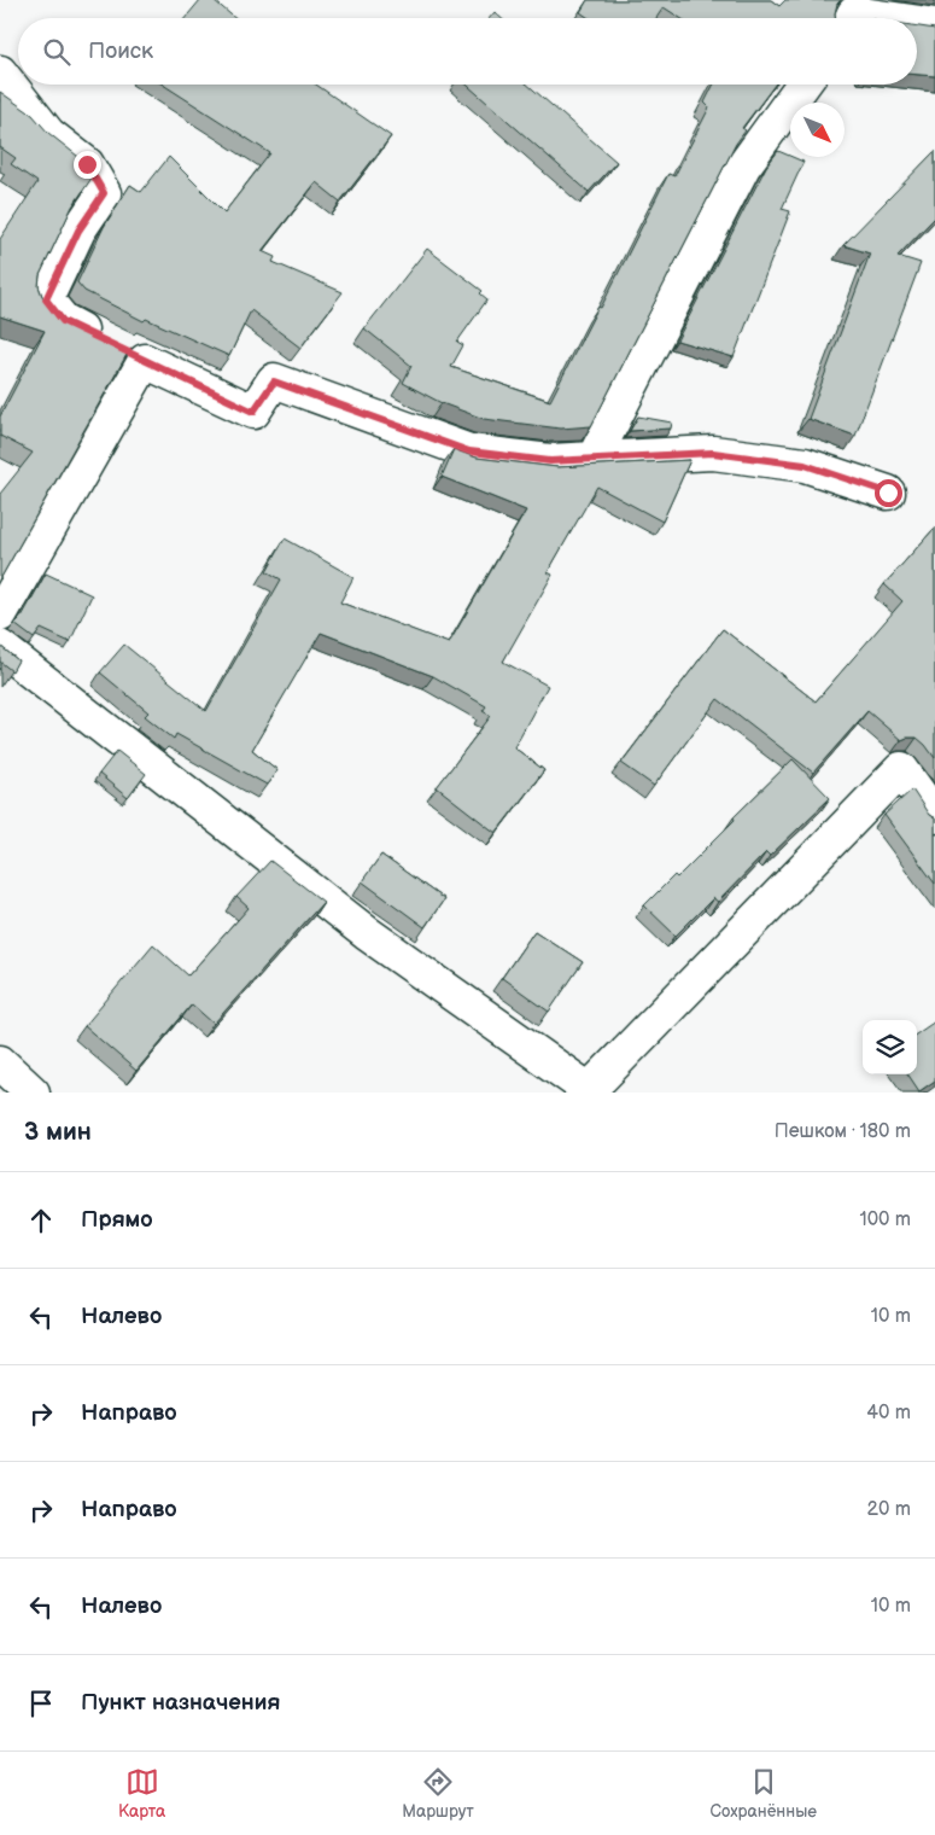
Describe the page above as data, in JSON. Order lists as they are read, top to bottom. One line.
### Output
{"north":"bottom right","page":{"search":"Поиск","heading":["3 мин","Пешком · 180 m"],"list":[["Прямо","100 m"],["Налево","10 m"],["Направо","40 m"],["Направо","20 m"],["Налево","10 m"],"Пункт назначения"],"nav":["Карта","Маршрут","Сохранённые"]}}
